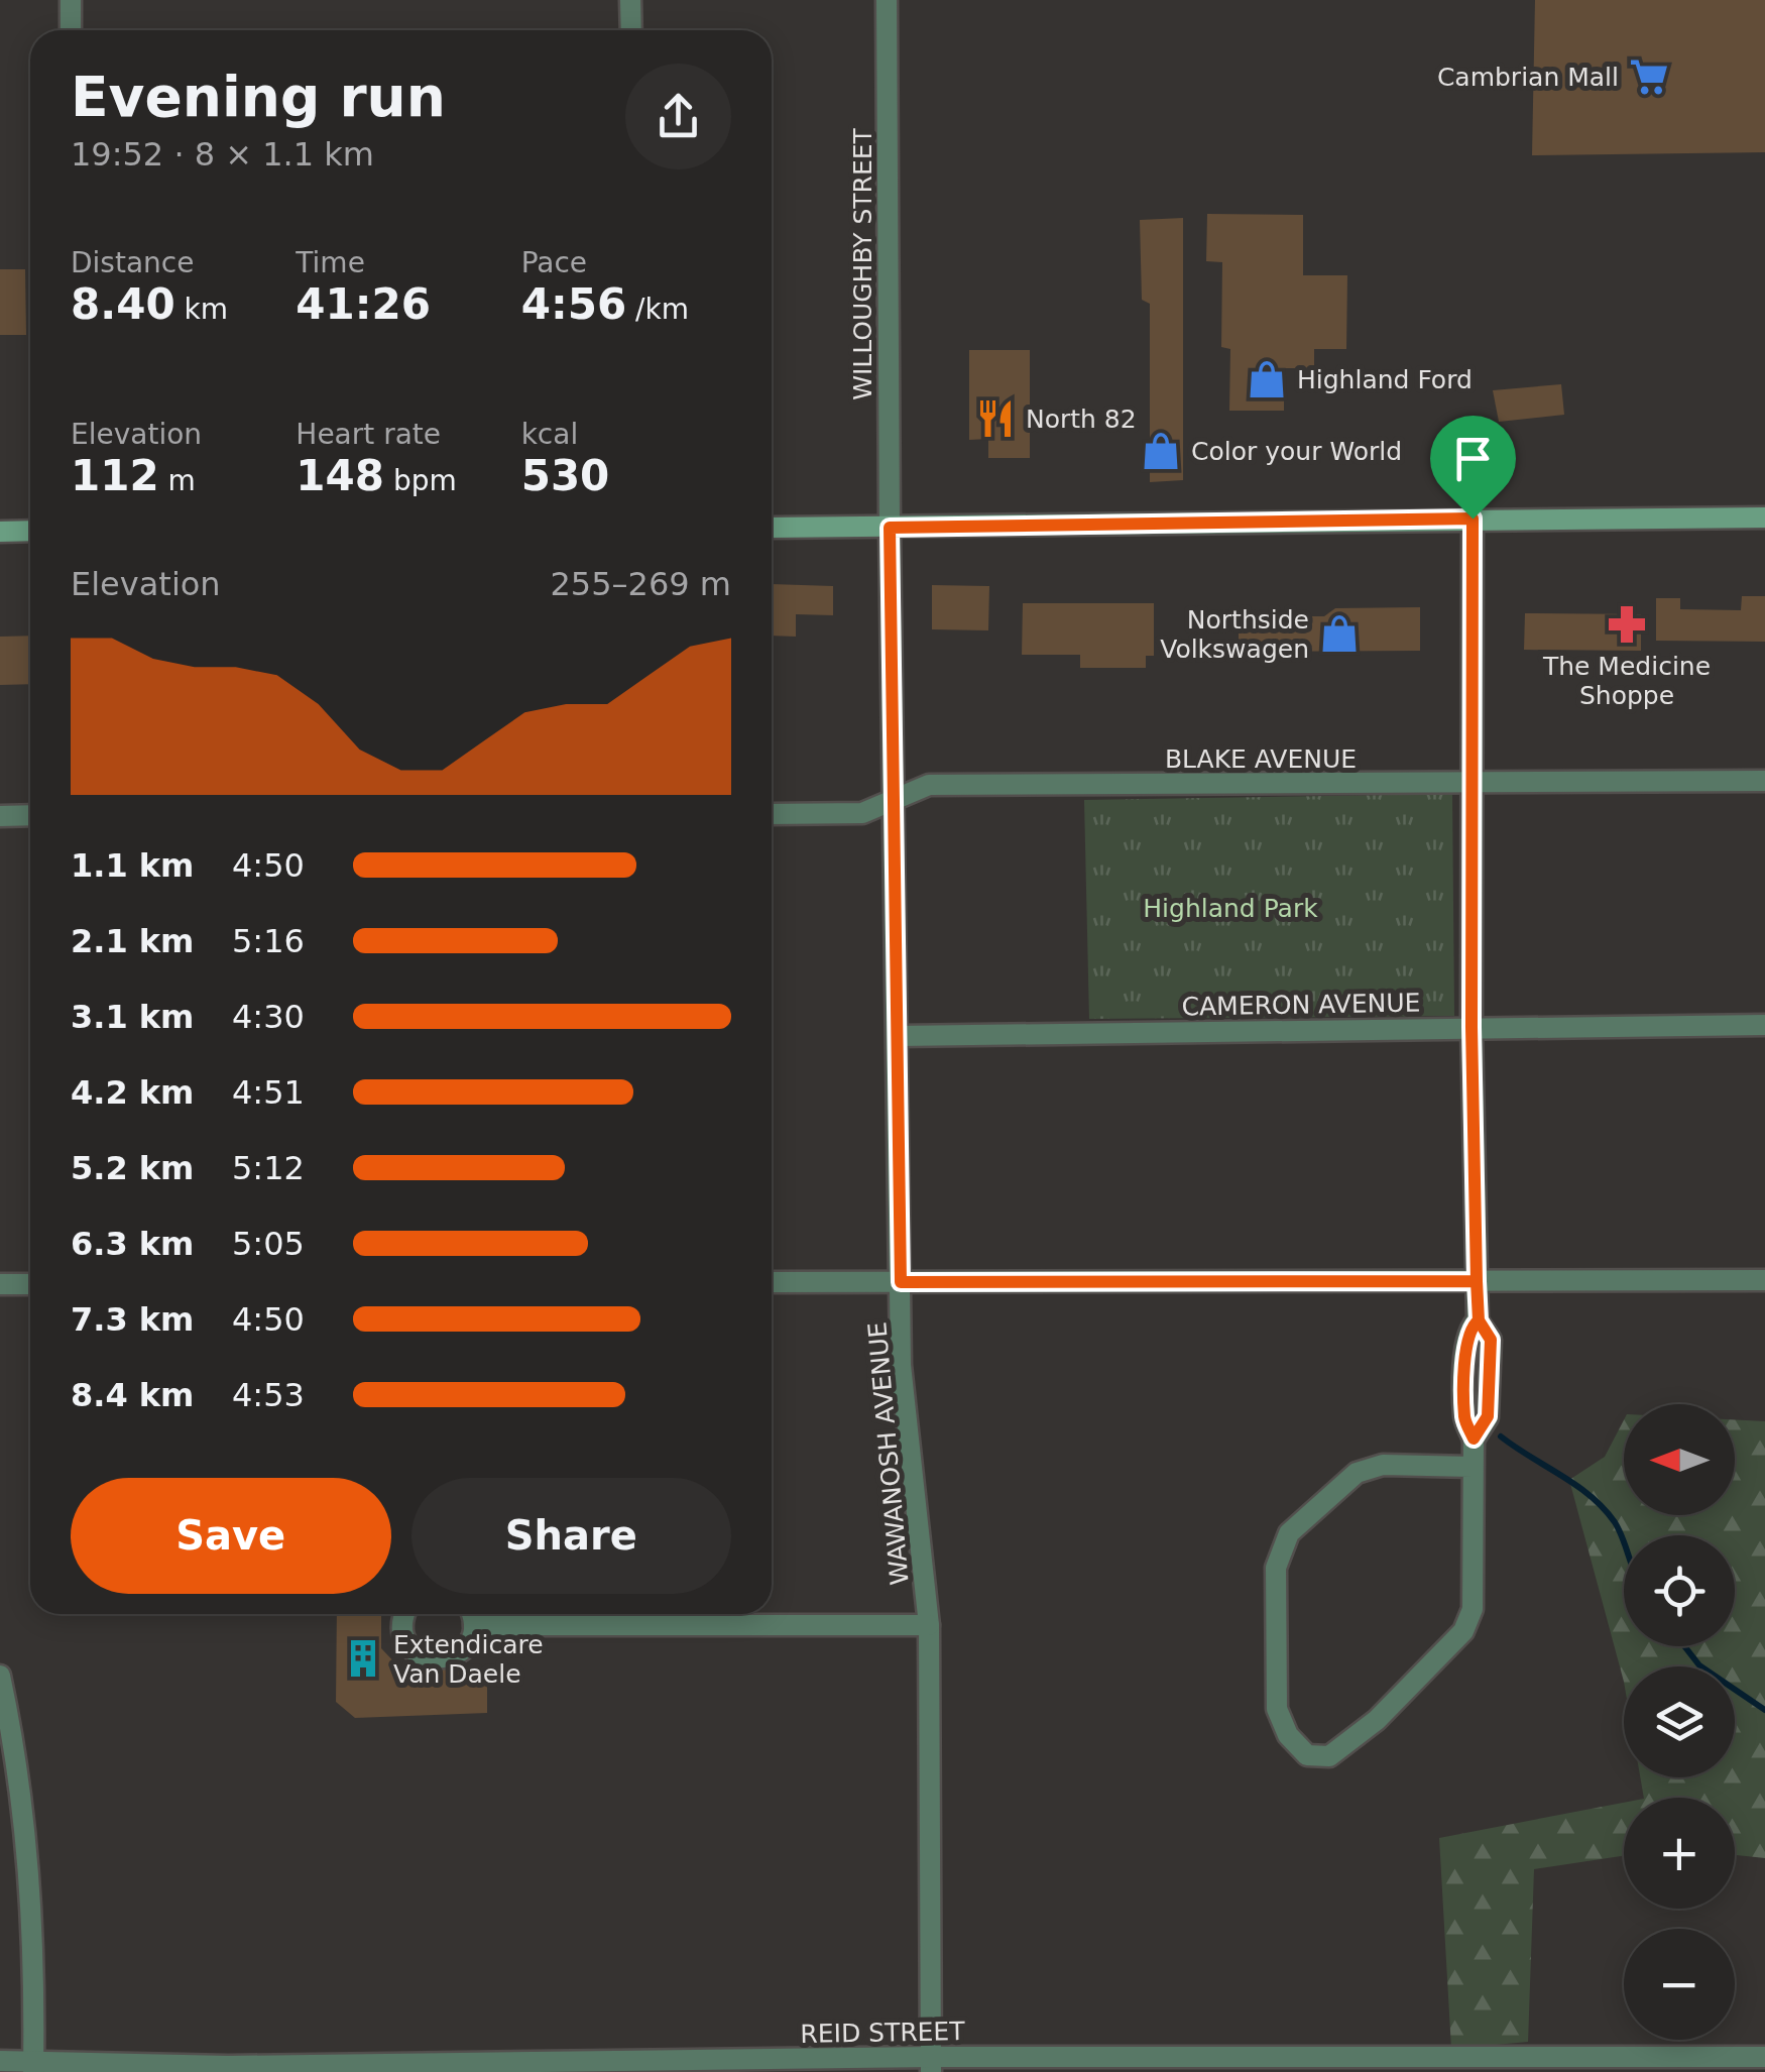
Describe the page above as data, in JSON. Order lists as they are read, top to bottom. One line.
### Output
{"streets":{"street":["WILLOUGHBY STREET","BLAKE AVENUE","CAMERON AVENUE","WAWANOSH AVENUE","REID STREET"]},"crossings":[["WILLOUGHBY STREET","WAWANOSH AVENUE"],["BLAKE AVENUE","WAWANOSH AVENUE"],["CAMERON AVENUE","WAWANOSH AVENUE"],["WAWANOSH AVENUE","REID STREET"]],"parks":["Highland Park"],"places":{"supermarket":["Cambrian Mall"],"shop":["Highland Ford","Color your World","Northside Volkswagen"],"restaurant":["North 82"],"pharmacy":["The Medicine Shoppe"],"building":["Extendicare Van Daele"]},"north":"left","page":{"heading":["Evening run","19:52 · 8 × 1.1 km"],"stats":[["Distance","8.40 km"],["Time","41:26"],["Pace","4:56 /km"],["Elevation","112 m"],["Heart rate","148 bpm"],["kcal","530"]],"chart":["Elevation","255–269 m"],"list":[{"name":"1.1 km","note":"4:50"},{"name":"2.1 km","note":"5:16"},{"name":"3.1 km","note":"4:30"},{"name":"4.2 km","note":"4:51"},{"name":"5.2 km","note":"5:12"},{"name":"6.3 km","note":"5:05"},{"name":"7.3 km","note":"4:50"},{"name":"8.4 km","note":"4:53"}],"map_buttons":["+","−"],"buttons":["Save","Share"]}}
